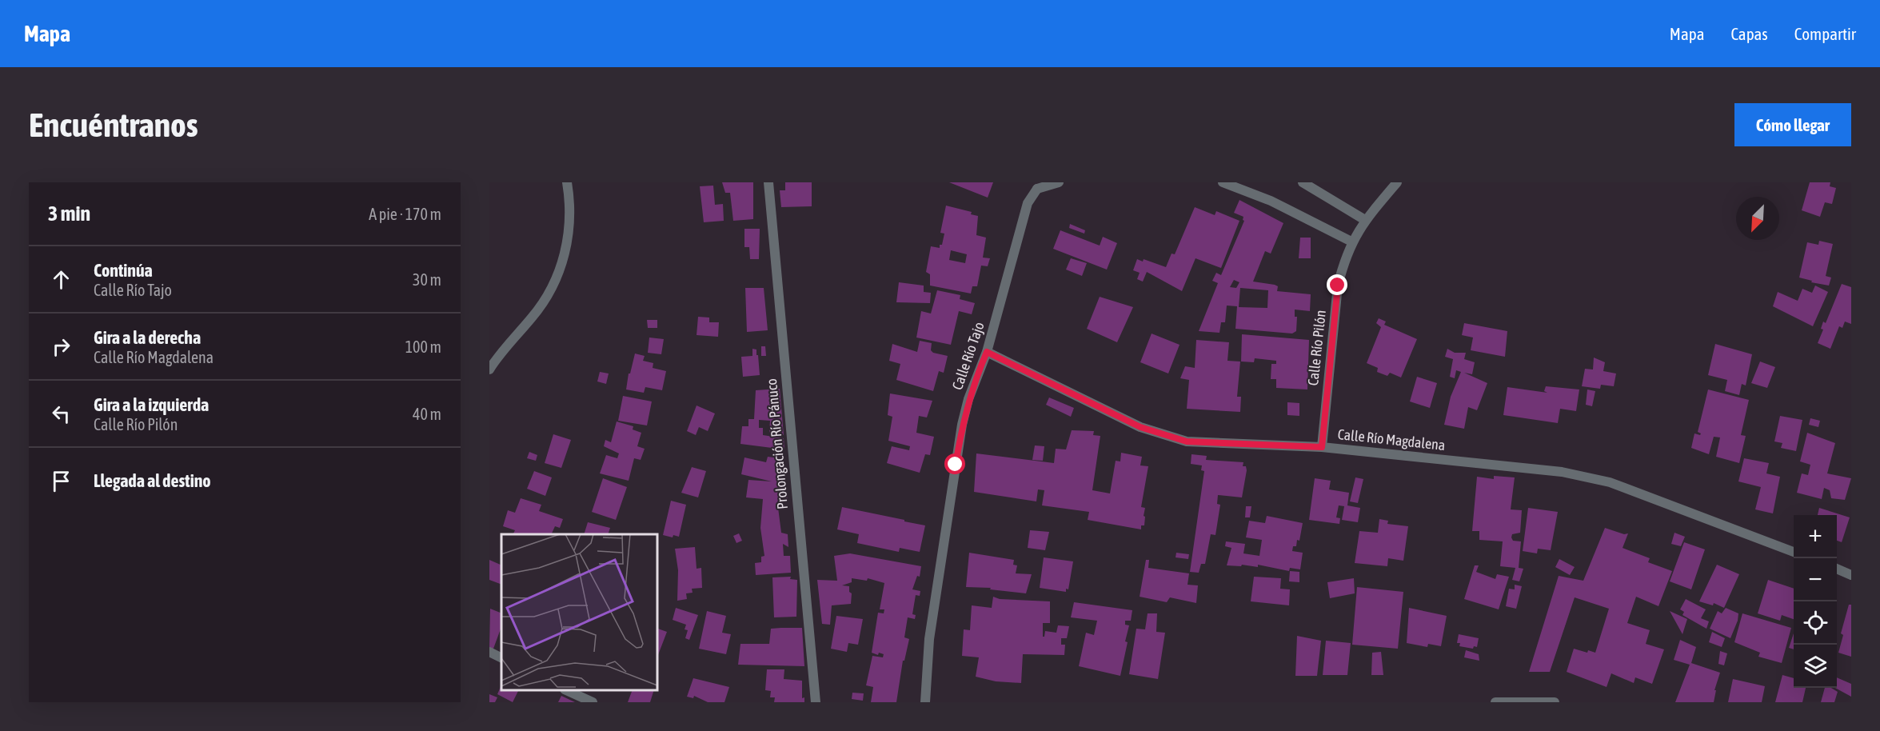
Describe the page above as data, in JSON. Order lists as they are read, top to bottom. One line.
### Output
{"streets":{"street":["Calle Río Pilón","Calle Río Tajo","Calle Río Magdalena","Prolongación Río Pánuco"]},"crossings":[["Calle Río Pilón","Calle Río Magdalena"],["Calle Río Tajo","Calle Río Magdalena"]],"north":"bottom left","page":{"header":"Mapa","nav":["Mapa","Capas","Compartir"],"buttons":"Cómo llegar","title":"Encuéntranos","heading":["3 min","A pie · 170 m"],"list":[["Continúa","Calle Río Tajo","30 m"],["Gira a la derecha","Calle Río Magdalena","100 m"],["Gira a la izquierda","Calle Río Pilón","40 m"],"Llegada al destino"],"map_buttons":["+","−"]}}
